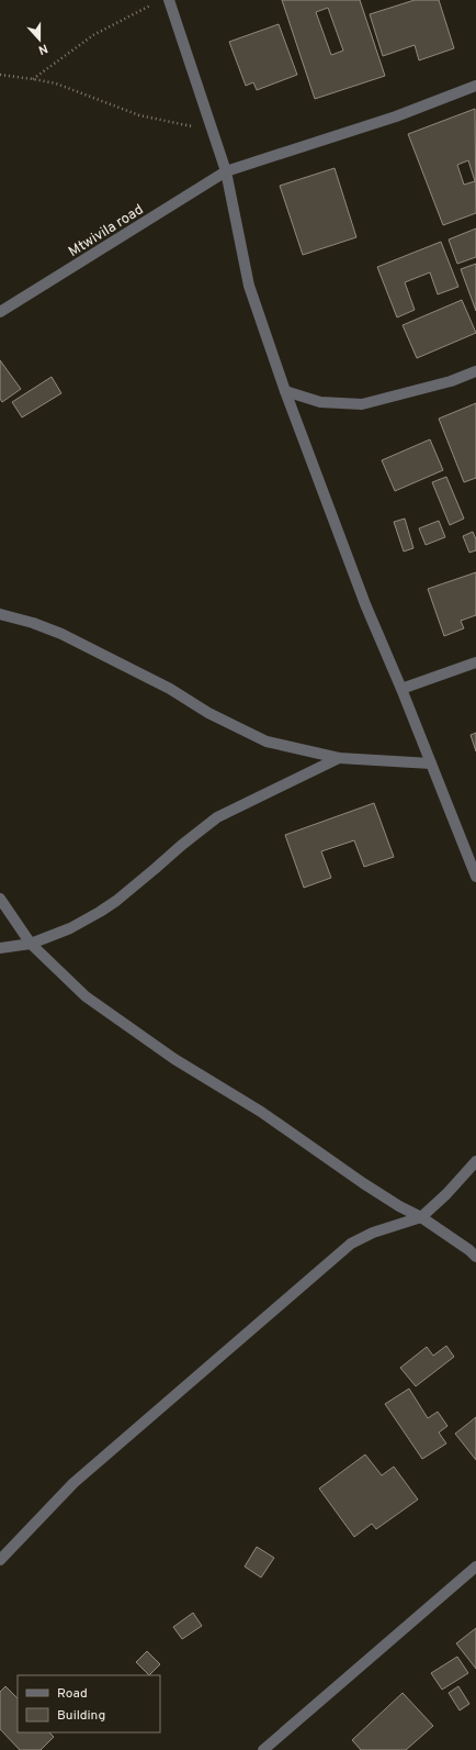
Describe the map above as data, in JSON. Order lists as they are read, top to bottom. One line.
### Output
{"streets":{"street":["Mtwivila road"]},"legend":["Road","Building"],"north":"bottom"}
